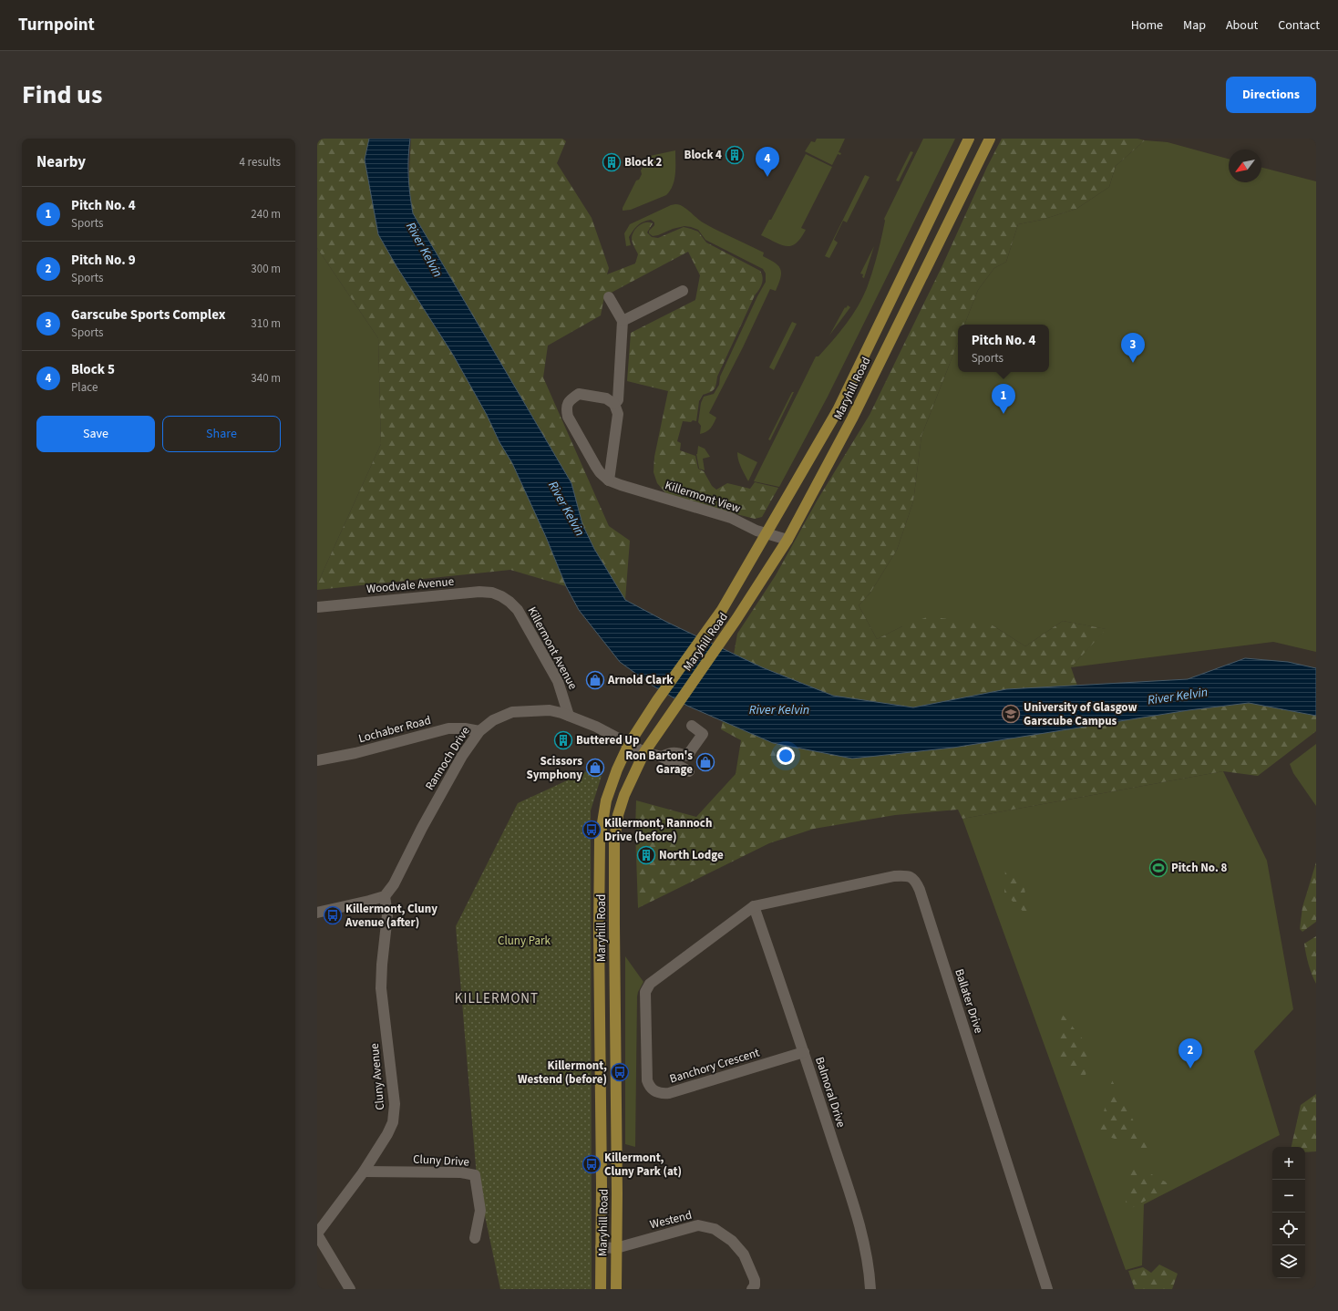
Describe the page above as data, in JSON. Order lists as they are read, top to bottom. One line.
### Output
{"streets":{"main road":["Maryhill Road"],"street":["Killermont View","Woodvale Avenue","Killermont Avenue","Lochaber Road","Rannoch Drive","Ballater Drive","Banchory Crescent","Cluny Avenue","Balmoral Drive","Cluny Drive","Westend"]},"crossings":[["Maryhill Road","Killermont View"],["Maryhill Road","Rannoch Drive"],["Maryhill Road","Westend"],["Woodvale Avenue","Killermont Avenue"],["Killermont Avenue","Rannoch Drive"],["Lochaber Road","Rannoch Drive"],["Rannoch Drive","Cluny Avenue"],["Ballater Drive","Banchory Crescent"],["Ballater Drive","Balmoral Drive"],["Banchory Crescent","Balmoral Drive"],["Cluny Avenue","Cluny Drive"]],"districts":["KILLERMONT"],"water":["River Kelvin"],"parks":["Cluny Park"],"places":{"building":["Block 4","Block 2","Buttered Up","North Lodge"],"shop":["Arnold Clark","Ron Barton's Garage","Scissors Symphony"],"school or university":["University of Glasgow Garscube Campus"],"bus stop":["Killermont, Rannoch Drive (before)","Killermont, Cluny Avenue (after)","Killermont, Westend (before)","Killermont, Cluny Park (at)"],"sports":["Pitch No. 8"]},"north":"bottom left","page":{"header":"Turnpoint","nav":["Home","Map","About","Contact"],"title":"Find us","buttons":["Directions",["Save","Share"]],"heading":["Nearby","4 results"],"pins":["4","3","1","2"],"list":[{"mark":"1","name":"Pitch No. 4","note":"Sports","value":"240 m"},{"mark":"2","name":"Pitch No. 9","note":"Sports","value":"300 m"},{"mark":"3","name":"Garscube Sports Complex","note":"Sports","value":"310 m"},{"mark":"4","name":"Block 5","note":"Place","value":"340 m"}],"popup":["Pitch No. 4","Sports"],"map_buttons":["+","−"]}}
